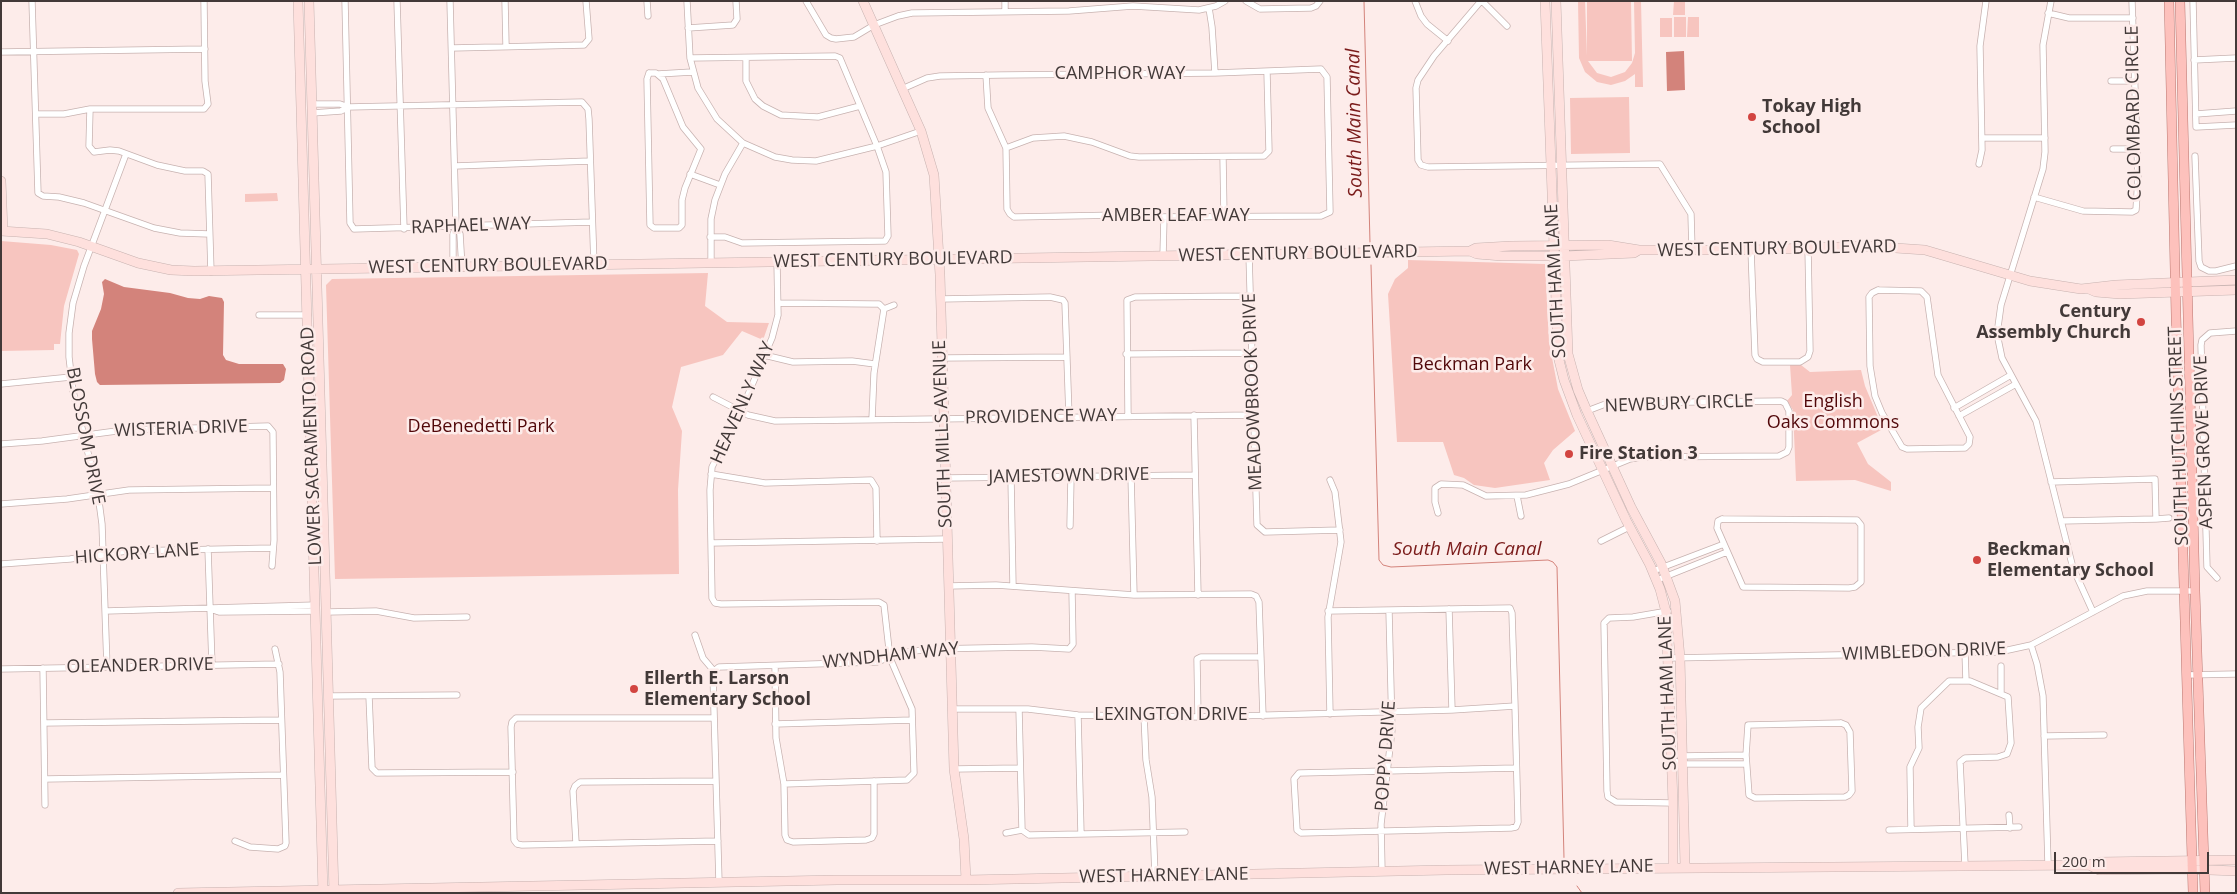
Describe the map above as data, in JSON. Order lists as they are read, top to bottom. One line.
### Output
{"streets":{"main road":["WEST CENTURY BOULEVARD","SOUTH HAM LANE","SOUTH MILLS AVENUE","SOUTH HUTCHINS STREET","LOWER SACRAMENTO ROAD","WEST HARNEY LANE"],"street":["CAMPHOR WAY","COLOMBARD CIRCLE","AMBER LEAF WAY","RAPHAEL WAY","MEADOWBROOK DRIVE","HEAVENLY WAY","NEWBURY CIRCLE","PROVIDENCE WAY","WISTERIA DRIVE","BLOSSOM DRIVE","ASPEN GROVE DRIVE","JAMESTOWN DRIVE","HICKORY LANE","WIMBLEDON DRIVE","WYNDHAM WAY","OLEANDER DRIVE","LEXINGTON DRIVE","POPPY DRIVE"]},"crossings":[["CAMPHOR WAY","AMBER LEAF WAY"],["CAMPHOR WAY","SOUTH MILLS AVENUE"],["WEST CENTURY BOULEVARD","SOUTH HAM LANE"],["WEST CENTURY BOULEVARD","MEADOWBROOK DRIVE"],["WEST CENTURY BOULEVARD","HEAVENLY WAY"],["WEST CENTURY BOULEVARD","SOUTH MILLS AVENUE"],["WEST CENTURY BOULEVARD","BLOSSOM DRIVE"],["WEST CENTURY BOULEVARD","SOUTH HUTCHINS STREET"],["WEST CENTURY BOULEVARD","LOWER SACRAMENTO ROAD"],["SOUTH HAM LANE","NEWBURY CIRCLE"],["SOUTH HAM LANE","WIMBLEDON DRIVE"],["SOUTH HAM LANE","WEST HARNEY LANE"],["MEADOWBROOK DRIVE","PROVIDENCE WAY"],["HEAVENLY WAY","PROVIDENCE WAY"],["HEAVENLY WAY","WYNDHAM WAY"],["PROVIDENCE WAY","SOUTH MILLS AVENUE"],["WISTERIA DRIVE","BLOSSOM DRIVE"],["SOUTH MILLS AVENUE","JAMESTOWN DRIVE"],["SOUTH MILLS AVENUE","WYNDHAM WAY"],["SOUTH MILLS AVENUE","LEXINGTON DRIVE"],["SOUTH MILLS AVENUE","WEST HARNEY LANE"],["BLOSSOM DRIVE","HICKORY LANE"],["BLOSSOM DRIVE","OLEANDER DRIVE"],["SOUTH HUTCHINS STREET","WIMBLEDON DRIVE"],["SOUTH HUTCHINS STREET","WEST HARNEY LANE"],["LOWER SACRAMENTO ROAD","WEST HARNEY LANE"],["LEXINGTON DRIVE","POPPY DRIVE"],["POPPY DRIVE","WEST HARNEY LANE"]],"water":["South Main Canal"],"parks":["Beckman Park","English Oaks Commons","DeBenedetti Park"],"places":["Tokay High School","Century Assembly Church","Fire Station 3","Beckman Elementary School","Ellerth E. Larson Elementary School"],"scale_bar":"200 m"}
